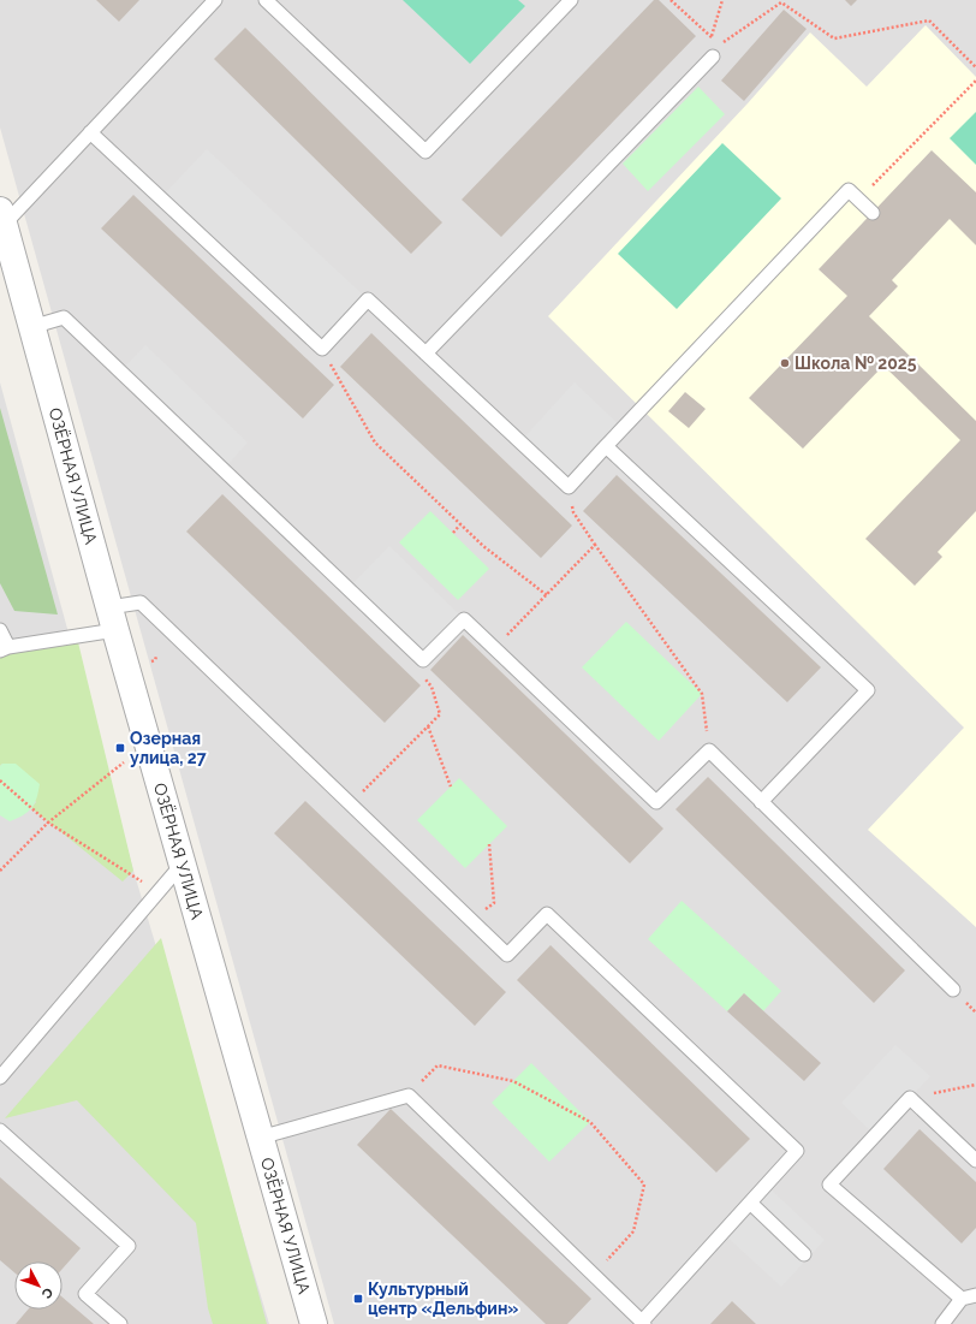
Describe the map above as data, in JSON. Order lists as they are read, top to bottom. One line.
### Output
{"streets":{"street":["ОЗЁРНАЯ УЛИЦА"]},"places":{"other":["Школа № 2025"],"transit":["Озерная улица, 27","Культурный центр «Дельфин»"]},"north":"bottom right"}
